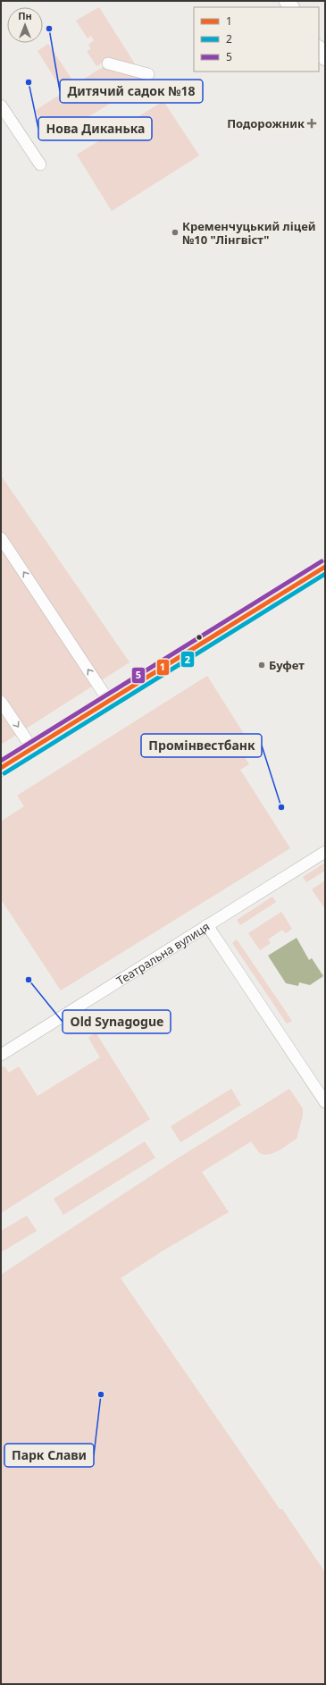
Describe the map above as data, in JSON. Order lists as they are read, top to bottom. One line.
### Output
{"streets":{"street":["Театральна вулиця"]},"places":{"other":["Дитячий садок №18","Нова Диканька","Кременчуцький ліцей №10 \"Лінгвіст\"","Буфет","Промінвестбанк","Old Synagogue","Парк Слави"],"health":["Подорожник"]},"lines":["transit line 5","transit line 1","transit line 2"],"legend":["1","2","5"],"north":"top"}
